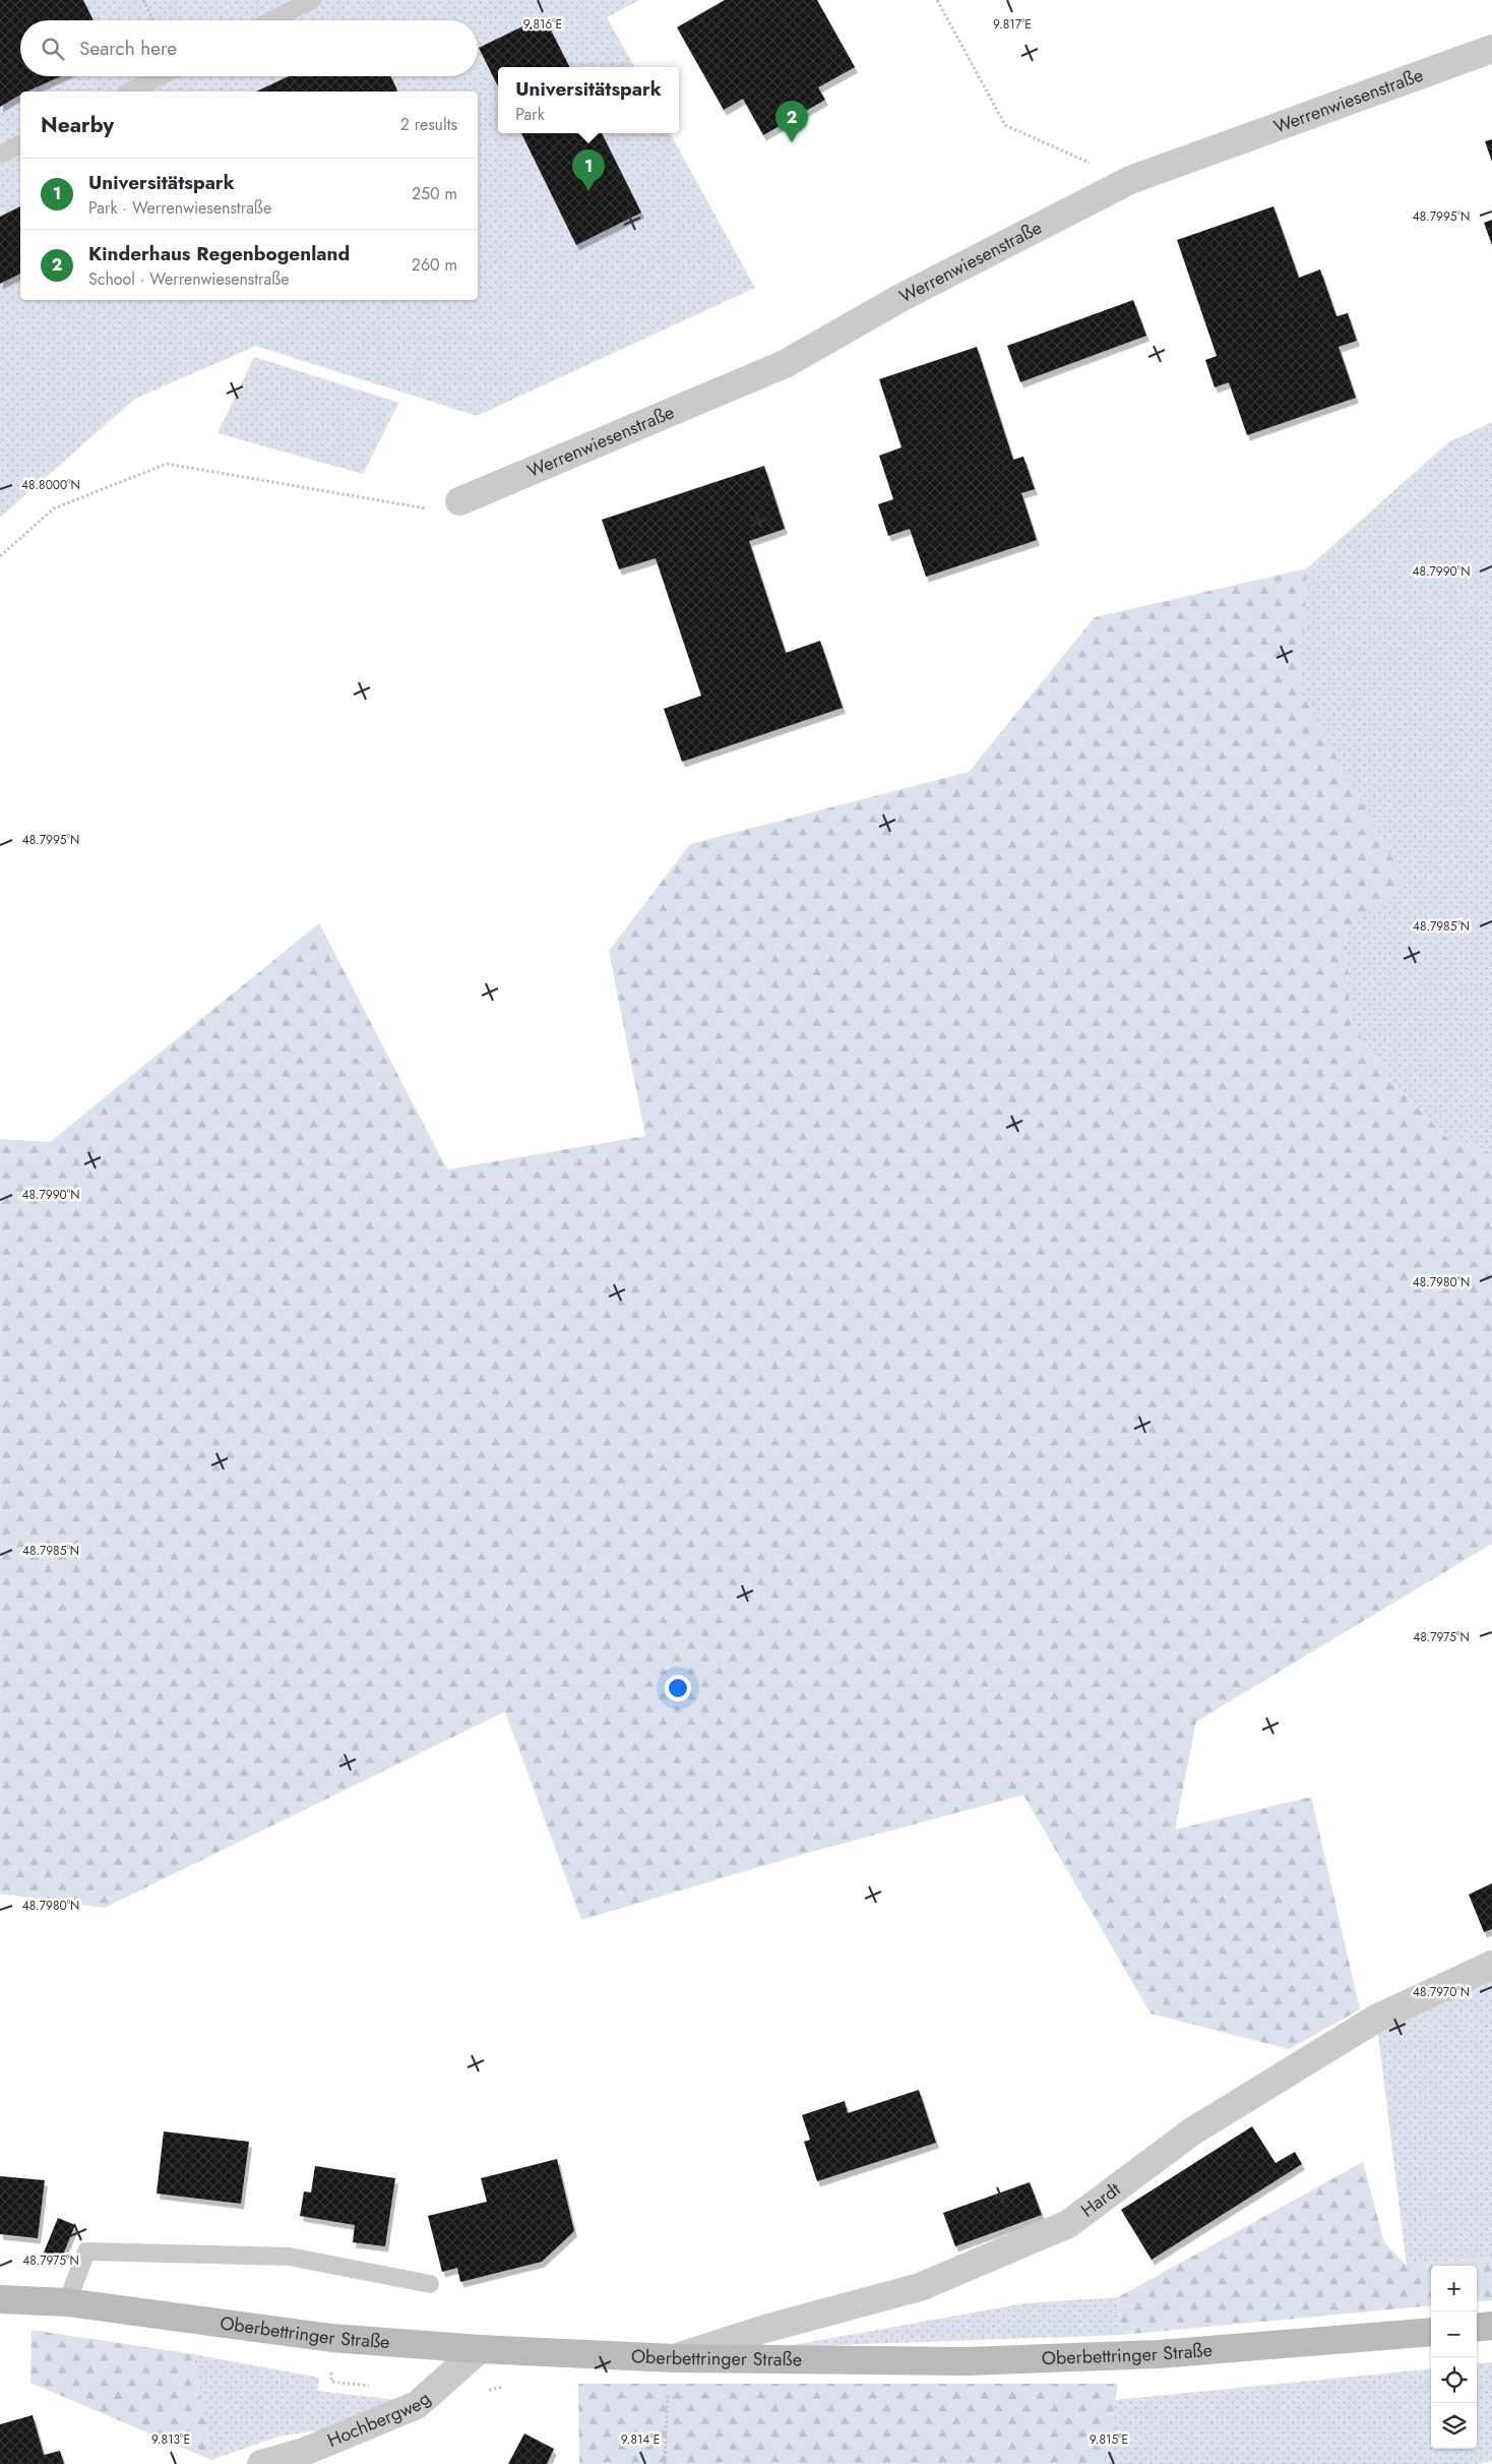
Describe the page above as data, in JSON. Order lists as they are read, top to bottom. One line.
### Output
{"streets":{"street":["Werrenwiesenstraße","Hardt","Oberbettringer Straße","Hochbergweg"]},"crossings":[["Hardt","Oberbettringer Straße"],["Oberbettringer Straße","Hochbergweg"]],"page":{"search":"Search here","popup":["Universitätspark","Park"],"heading":["Nearby","2 results"],"pins":["2","1"],"list":[{"mark":"1","name":"Universitätspark","note":"Park · Werrenwiesenstraße","value":"250 m"},{"mark":"2","name":"Kinderhaus Regenbogenland","note":"School · Werrenwiesenstraße","value":"260 m"}],"map_buttons":["+","−"]},"coordinates":["9.816°E","9.817°E","48.7995°N","48.8000°N","48.7990°N","48.7985°N","48.7980°N","48.7975°N","48.7970°N","9.813°E","9.814°E","9.815°E"]}
